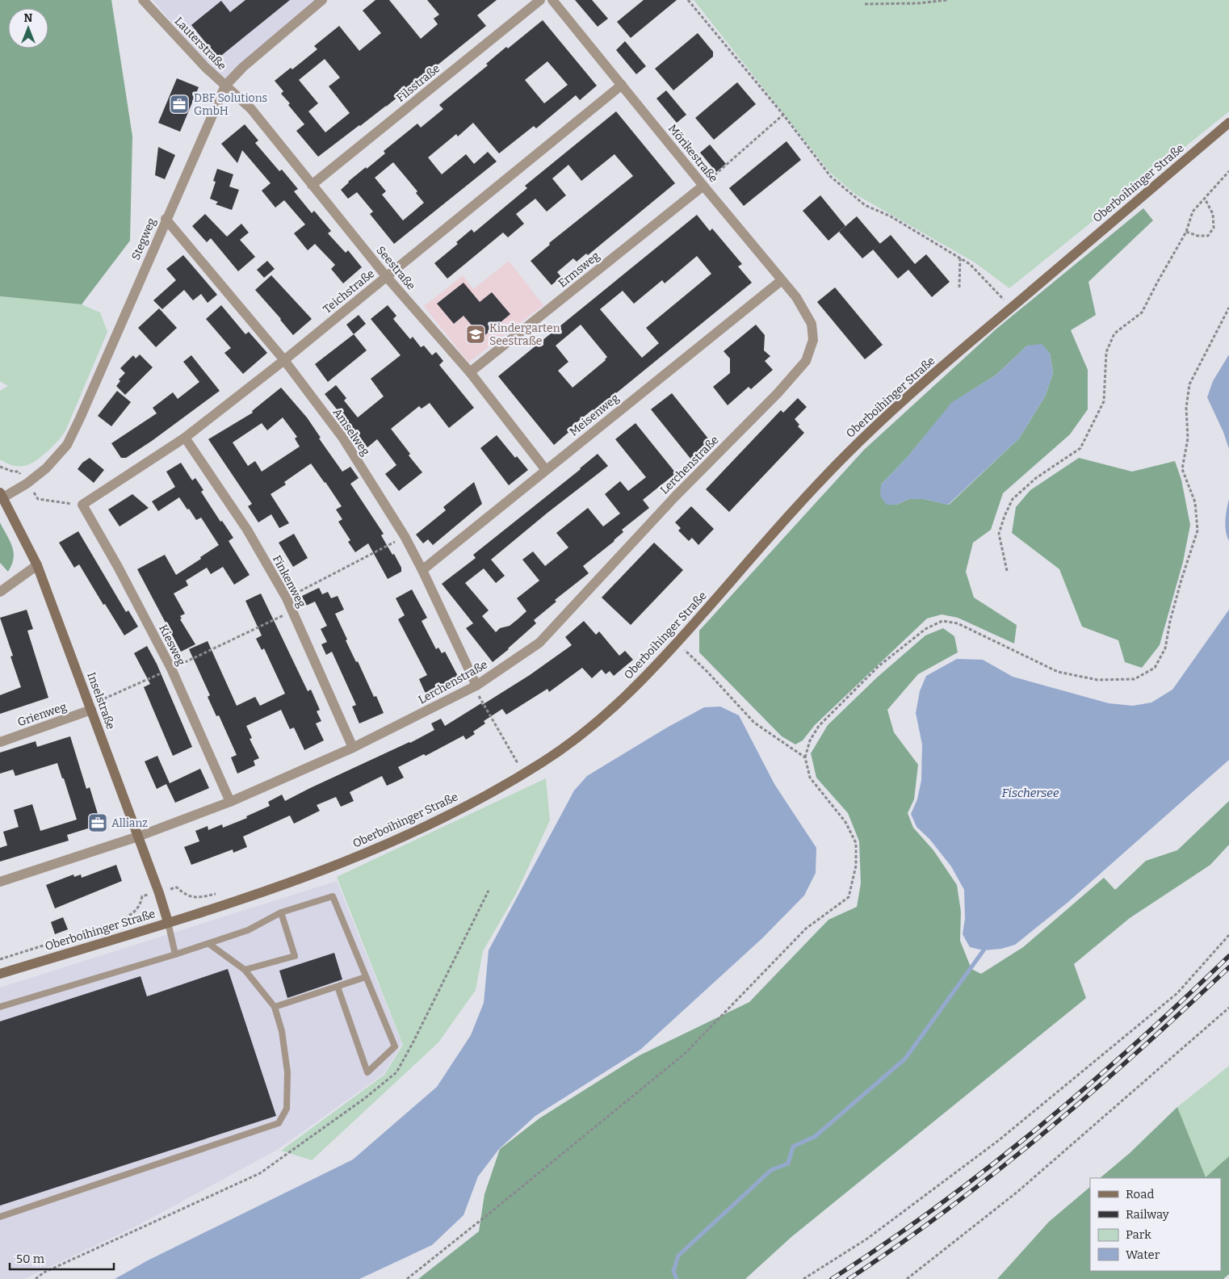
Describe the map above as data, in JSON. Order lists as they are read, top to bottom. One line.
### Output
{"streets":{"main road":["Oberboihinger Straße","Inselstraße"],"street":["Lauterstraße","Filsstraße","Mörikestraße","Stegweg","Seestraße","Ermsweg","Teichstraße","Meisenweg","Amselweg","Lerchenstraße","Finkenweg","Kiesweg","Grienweg"]},"crossings":[["Lauterstraße","Stegweg"],["Lauterstraße","Seestraße"],["Filsstraße","Seestraße"],["Mörikestraße","Ermsweg"],["Mörikestraße","Teichstraße"],["Mörikestraße","Meisenweg"],["Mörikestraße","Lerchenstraße"],["Oberboihinger Straße","Inselstraße"],["Stegweg","Seestraße"],["Stegweg","Amselweg"],["Stegweg","Inselstraße"],["Seestraße","Ermsweg"],["Seestraße","Teichstraße"],["Seestraße","Meisenweg"],["Teichstraße","Amselweg"],["Teichstraße","Finkenweg"],["Teichstraße","Kiesweg"],["Meisenweg","Amselweg"],["Amselweg","Lerchenstraße"],["Lerchenstraße","Finkenweg"],["Lerchenstraße","Kiesweg"],["Lerchenstraße","Inselstraße"],["Inselstraße","Grienweg"]],"water":["Fischersee"],"places":{"office":["DBF Solutions GmbH","Allianz"],"school or university":["Kindergarten Seestraße"]},"legend":["Road","Railway","Park","Water"],"scale_bar":"50 m","north":"top"}
